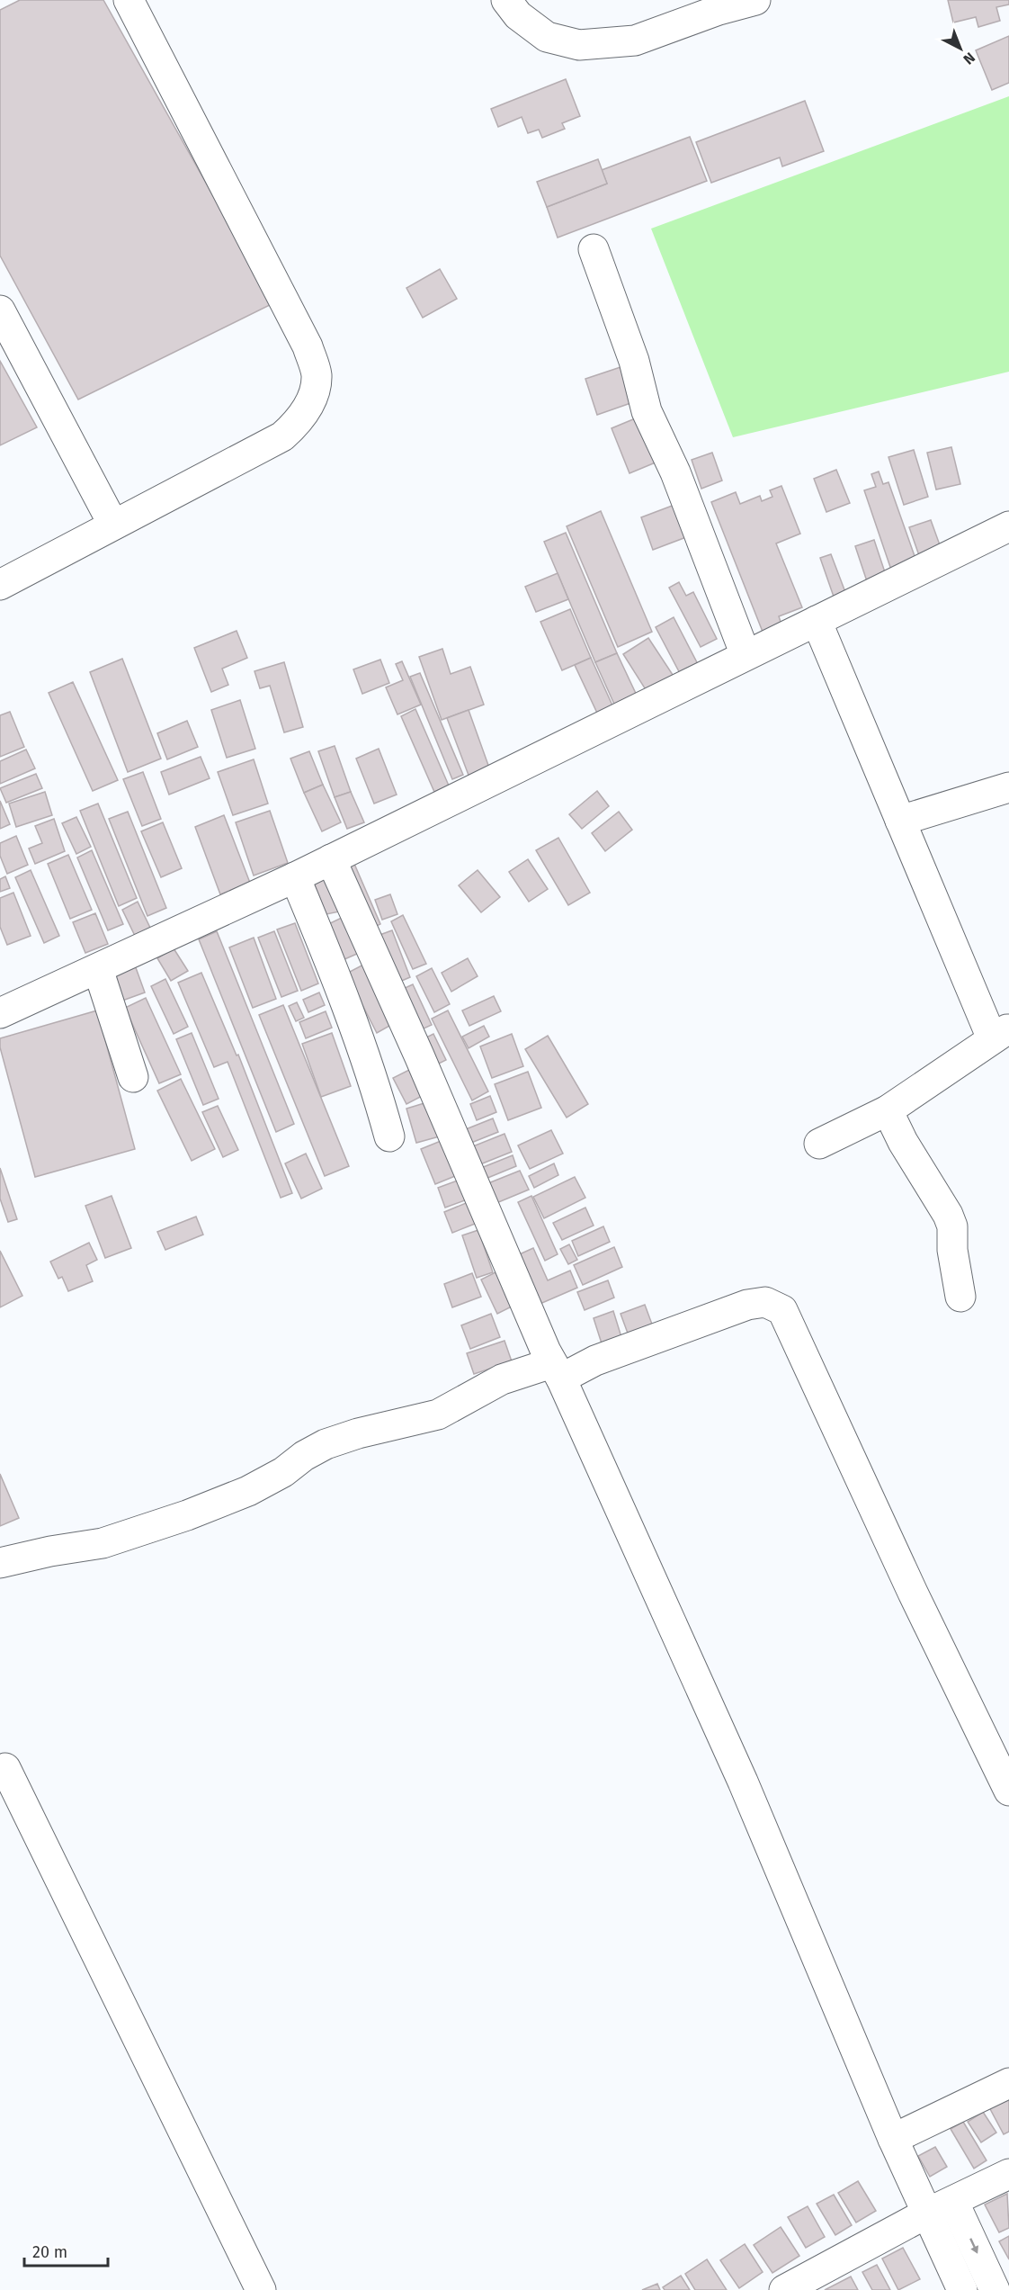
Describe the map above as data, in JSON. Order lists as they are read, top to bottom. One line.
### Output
{"scale_bar":"20 m","north":"bottom right"}
